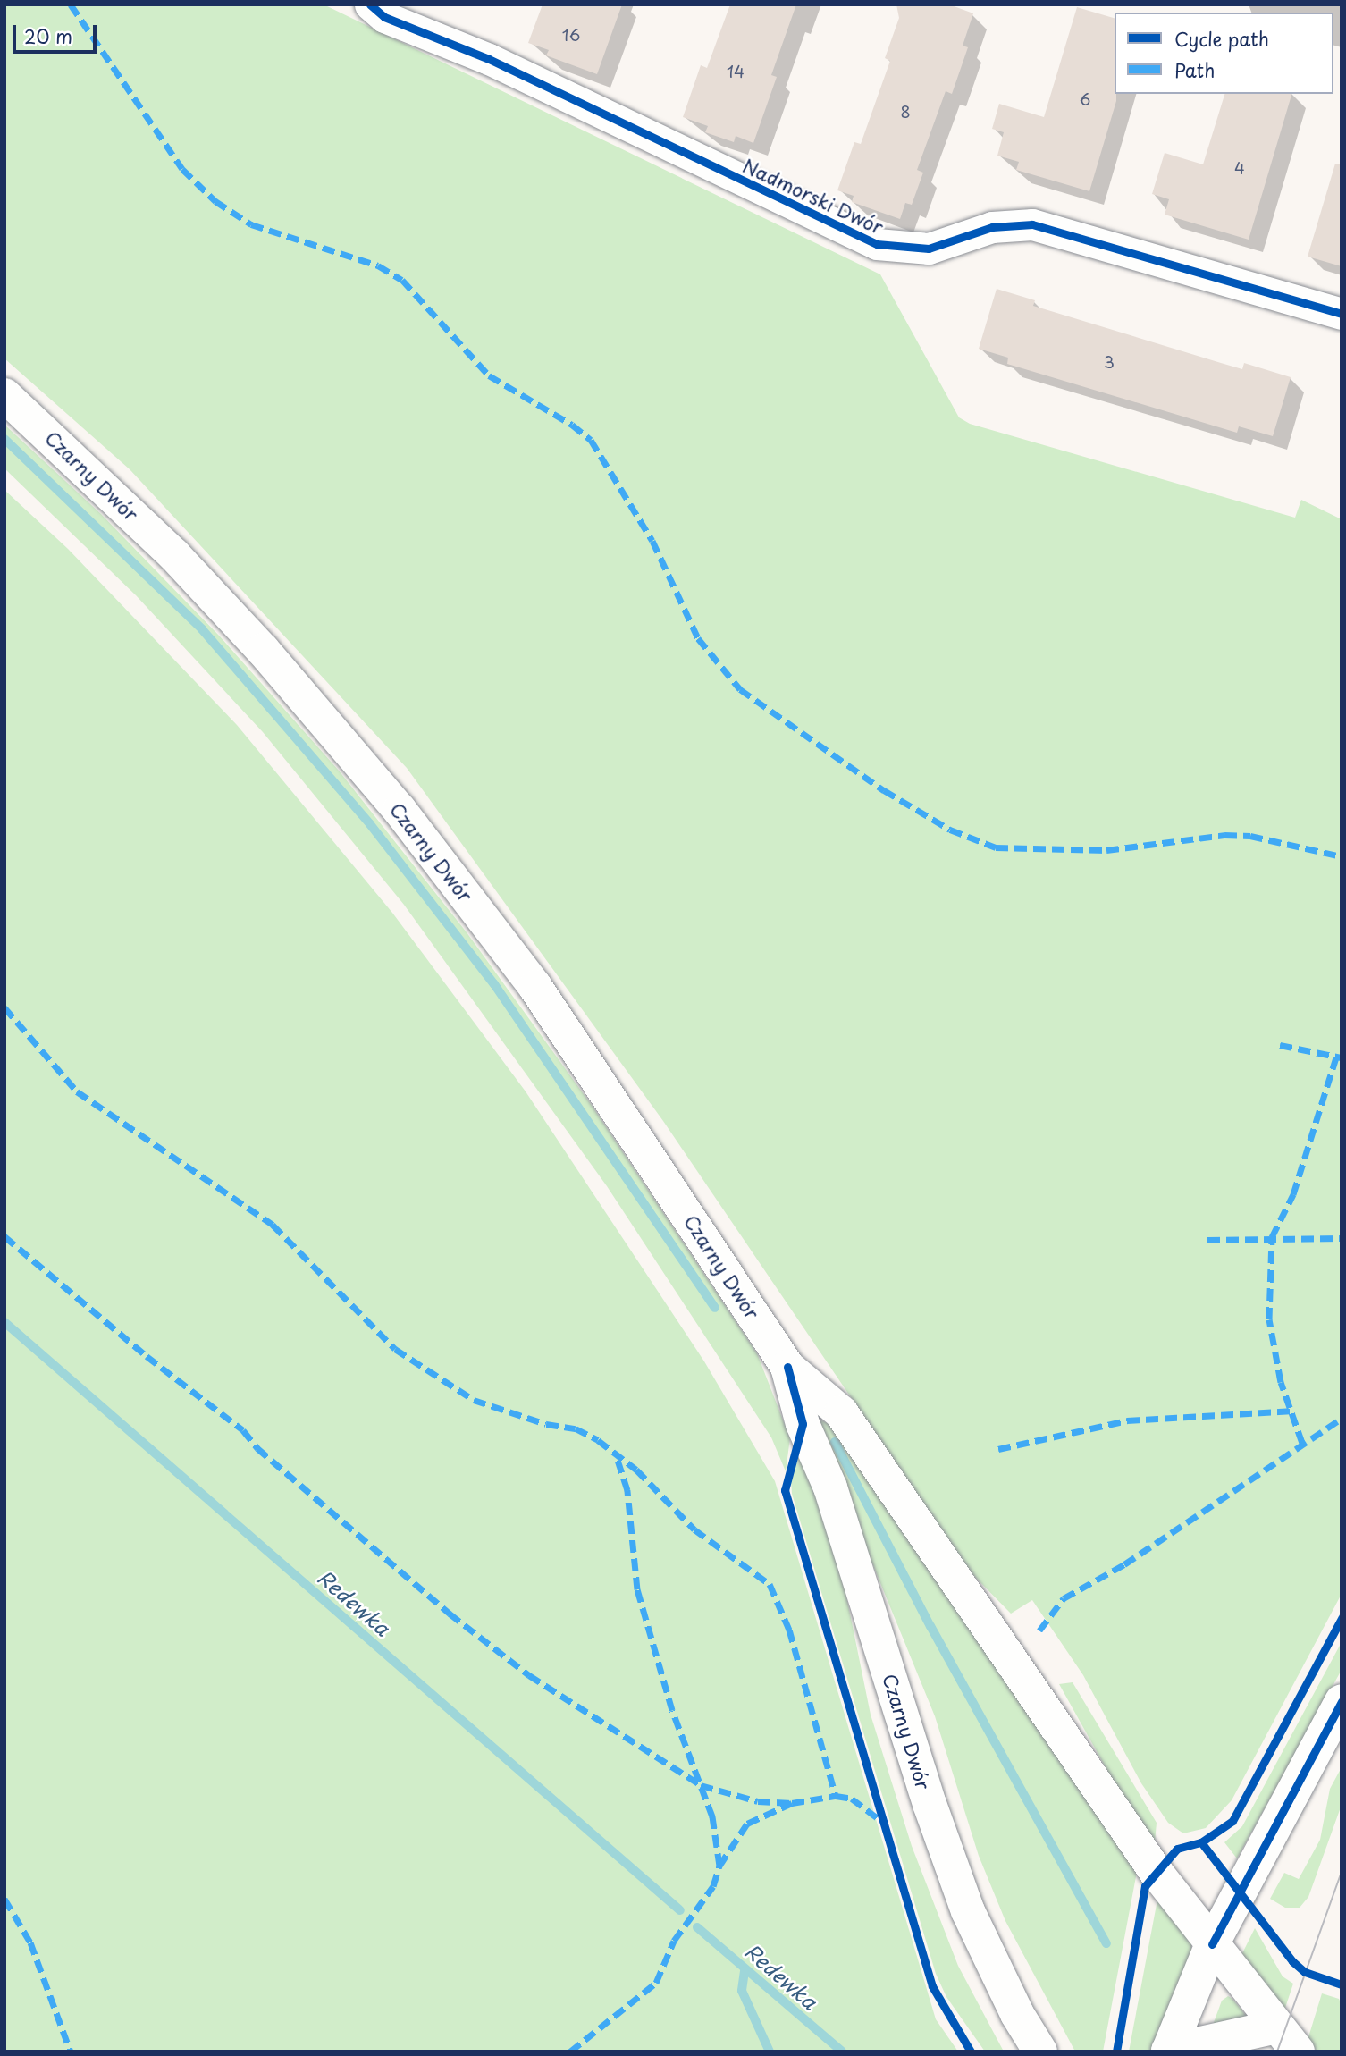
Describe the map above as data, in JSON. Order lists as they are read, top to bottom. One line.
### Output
{"streets":{"main road":["Czarny Dwór"],"street":["Nadmorski Dwór"]},"water":["Redewka"],"house_numbers":["16","14","6","8","4","3"],"legend":["Cycle path","Path"],"scale_bar":"20 m"}
